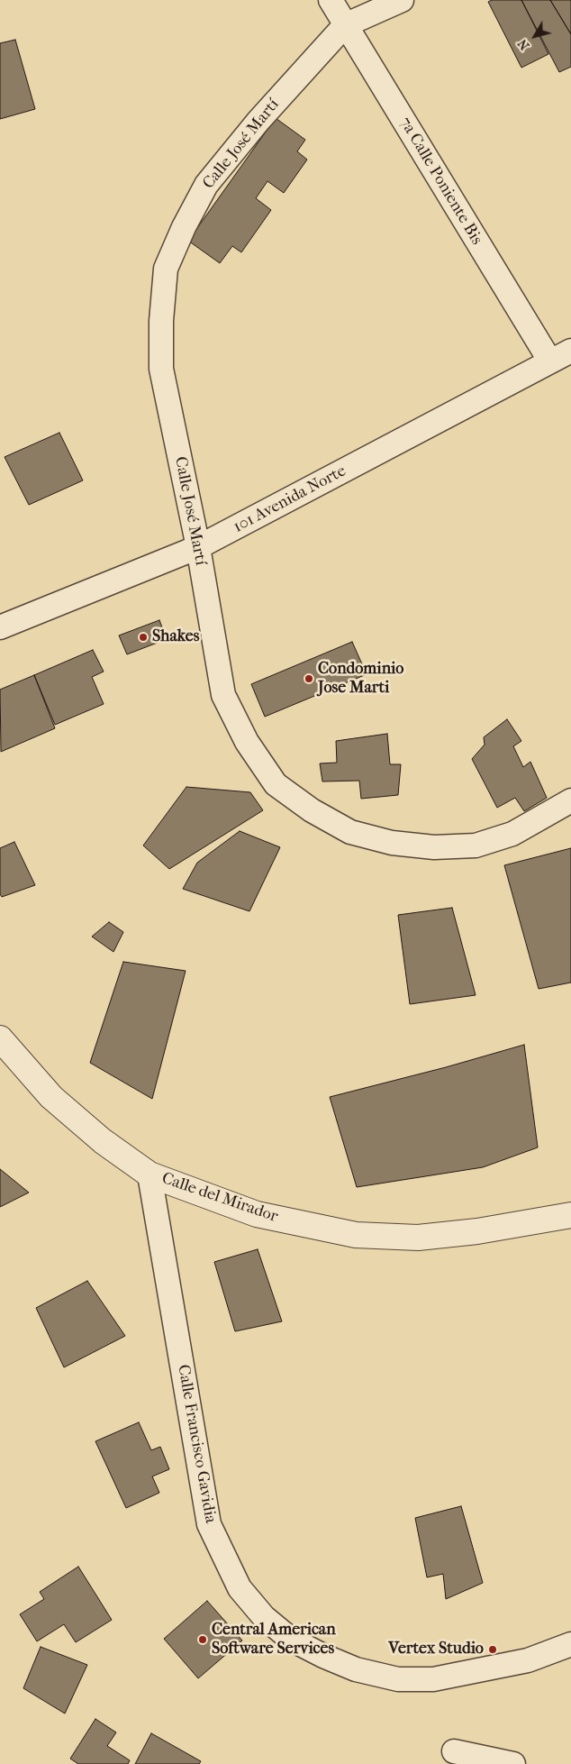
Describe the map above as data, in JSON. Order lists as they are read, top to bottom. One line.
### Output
{"streets":{"street":["Calle José Martí","7a Calle Poniente Bis","101 Avenida Norte","Calle del Mirador","Calle Francisco Gavidia"]},"crossings":[["Calle José Martí","7a Calle Poniente Bis"],["Calle José Martí","101 Avenida Norte"],["7a Calle Poniente Bis","101 Avenida Norte"],["Calle del Mirador","Calle Francisco Gavidia"]],"places":["Shakes","Condominio Jose Marti","Central American Software Services","Vertex Studio"],"north":"bottom left"}
